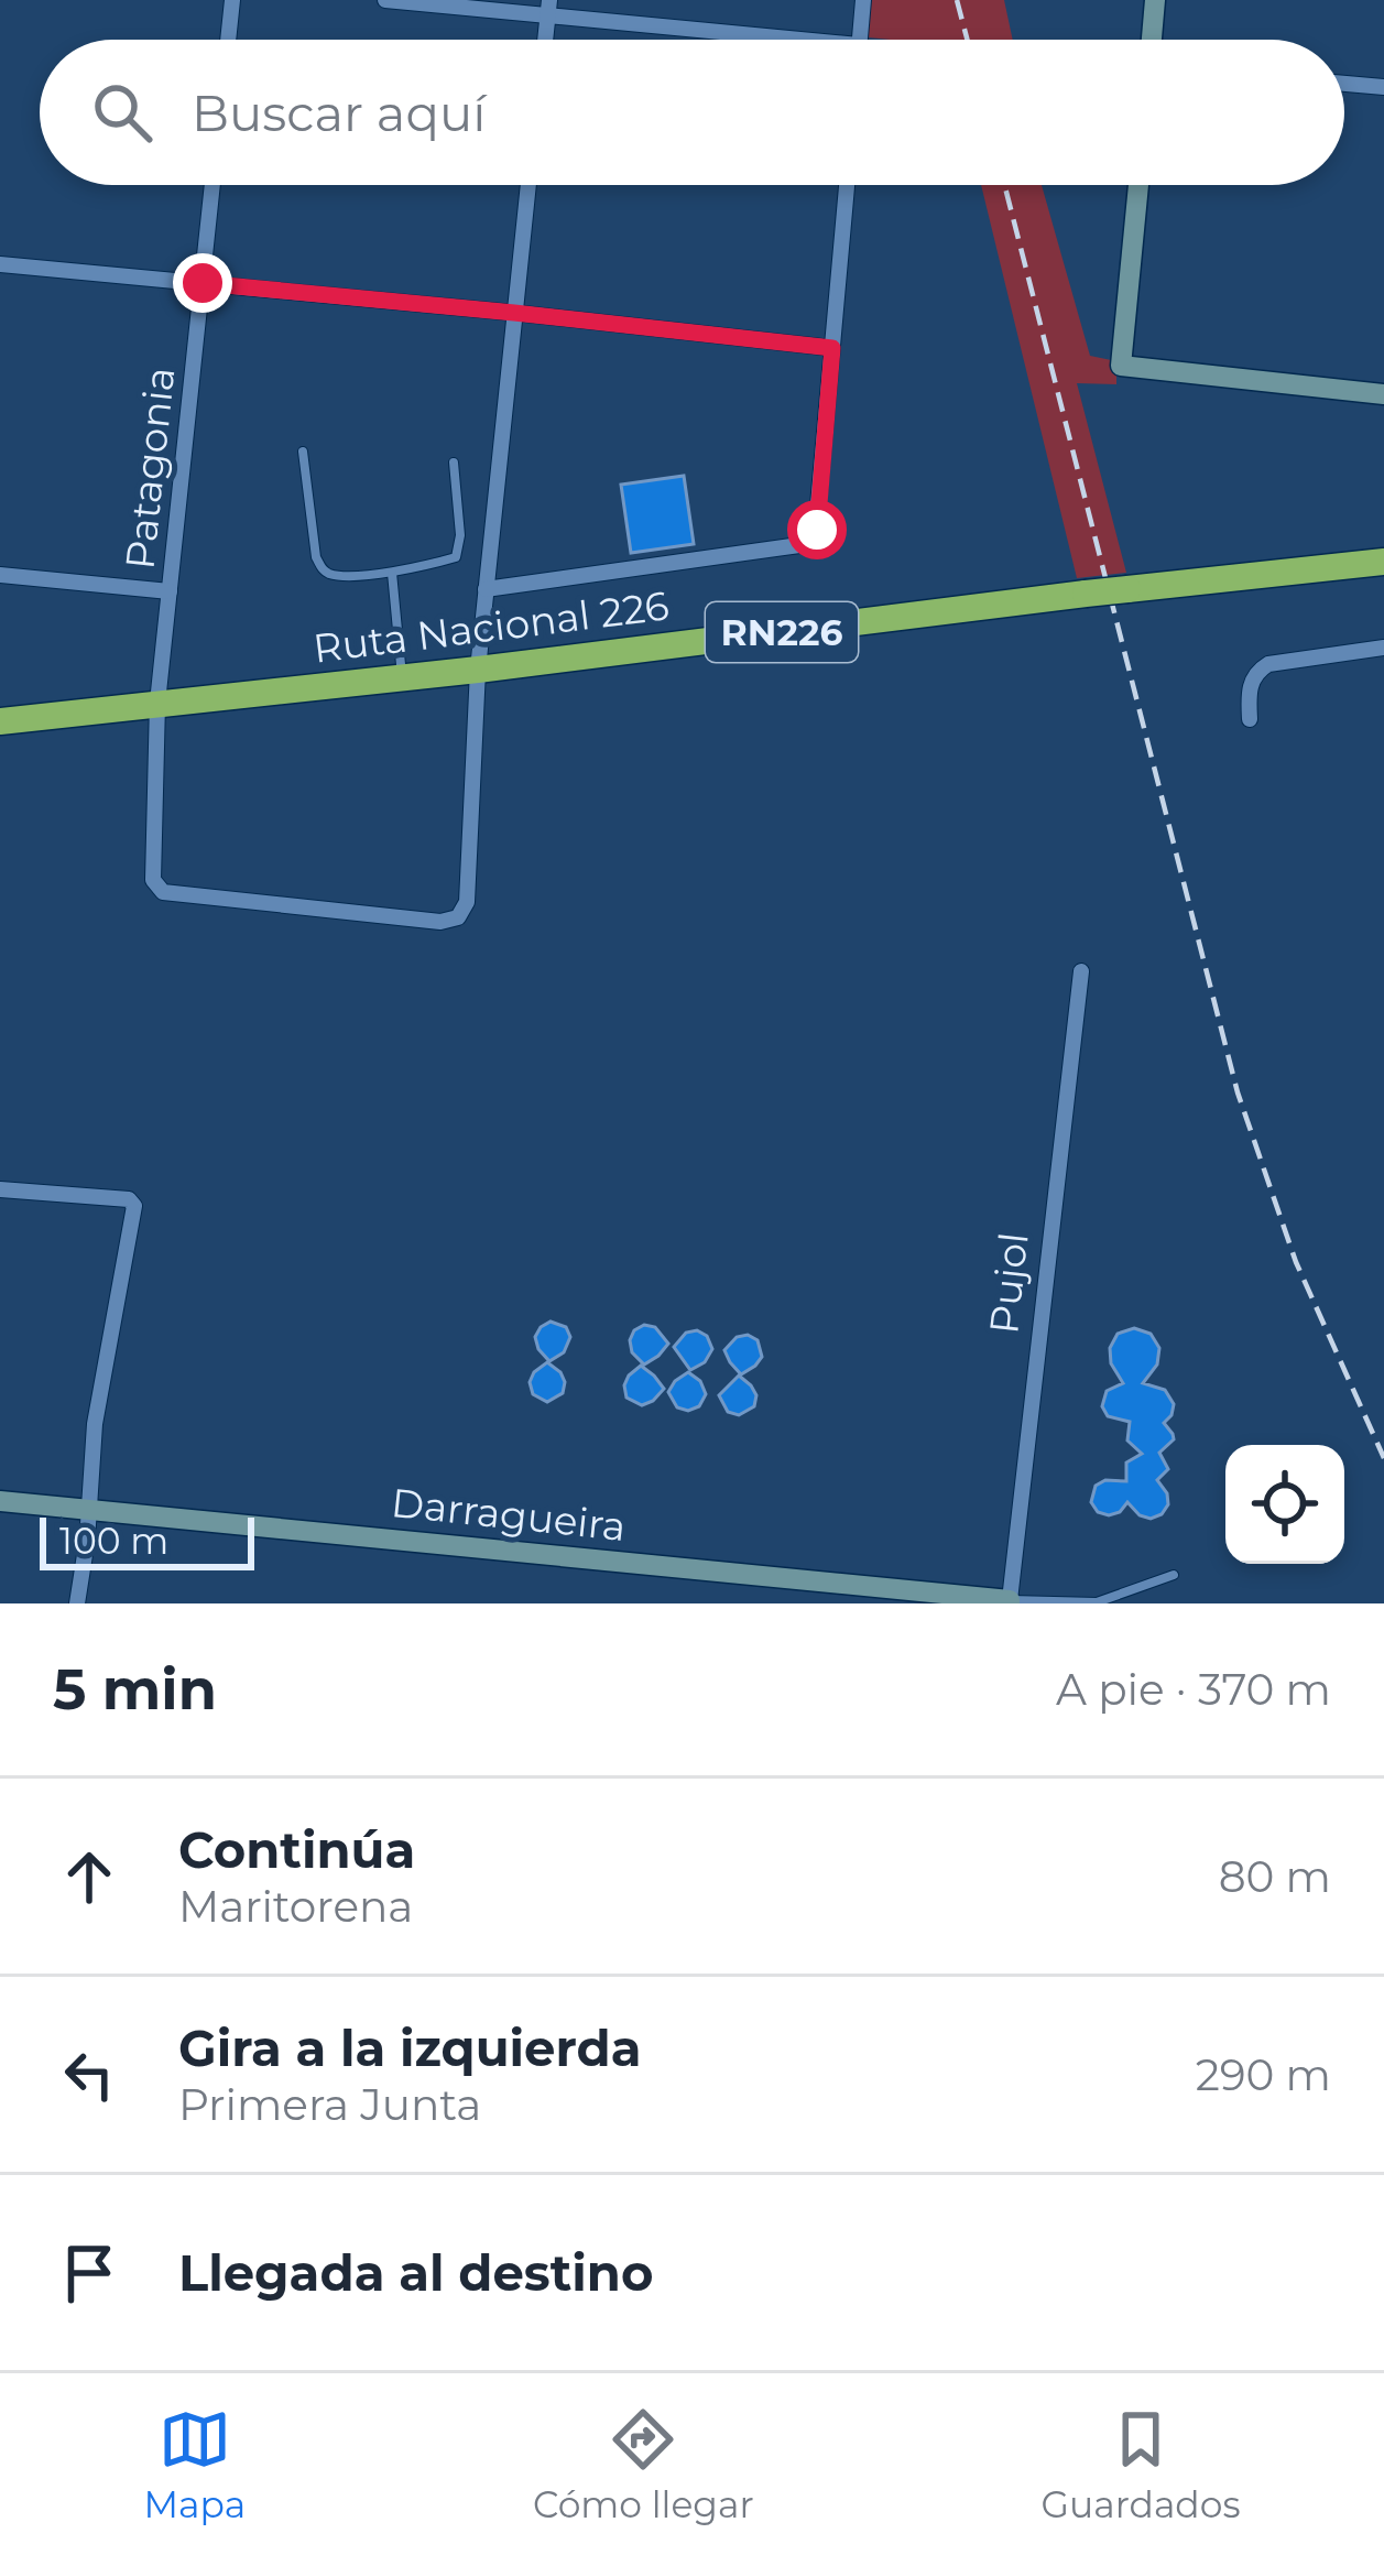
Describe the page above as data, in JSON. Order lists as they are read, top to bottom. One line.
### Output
{"streets":{"highway":["Ruta Nacional 226","RN226"],"street":["Patagonia","Pujol","Darragueira"]},"crossings":[["Patagonia","Ruta Nacional 226"],["Pujol","Darragueira"]],"scale_bar":"100 m","page":{"search":"Buscar aquí","scale":"100 m","heading":["5 min","A pie · 370 m"],"list":[["Continúa","Maritorena","80 m"],["Gira a la izquierda","Primera Junta","290 m"],"Llegada al destino"],"nav":["Mapa","Cómo llegar","Guardados"]}}
